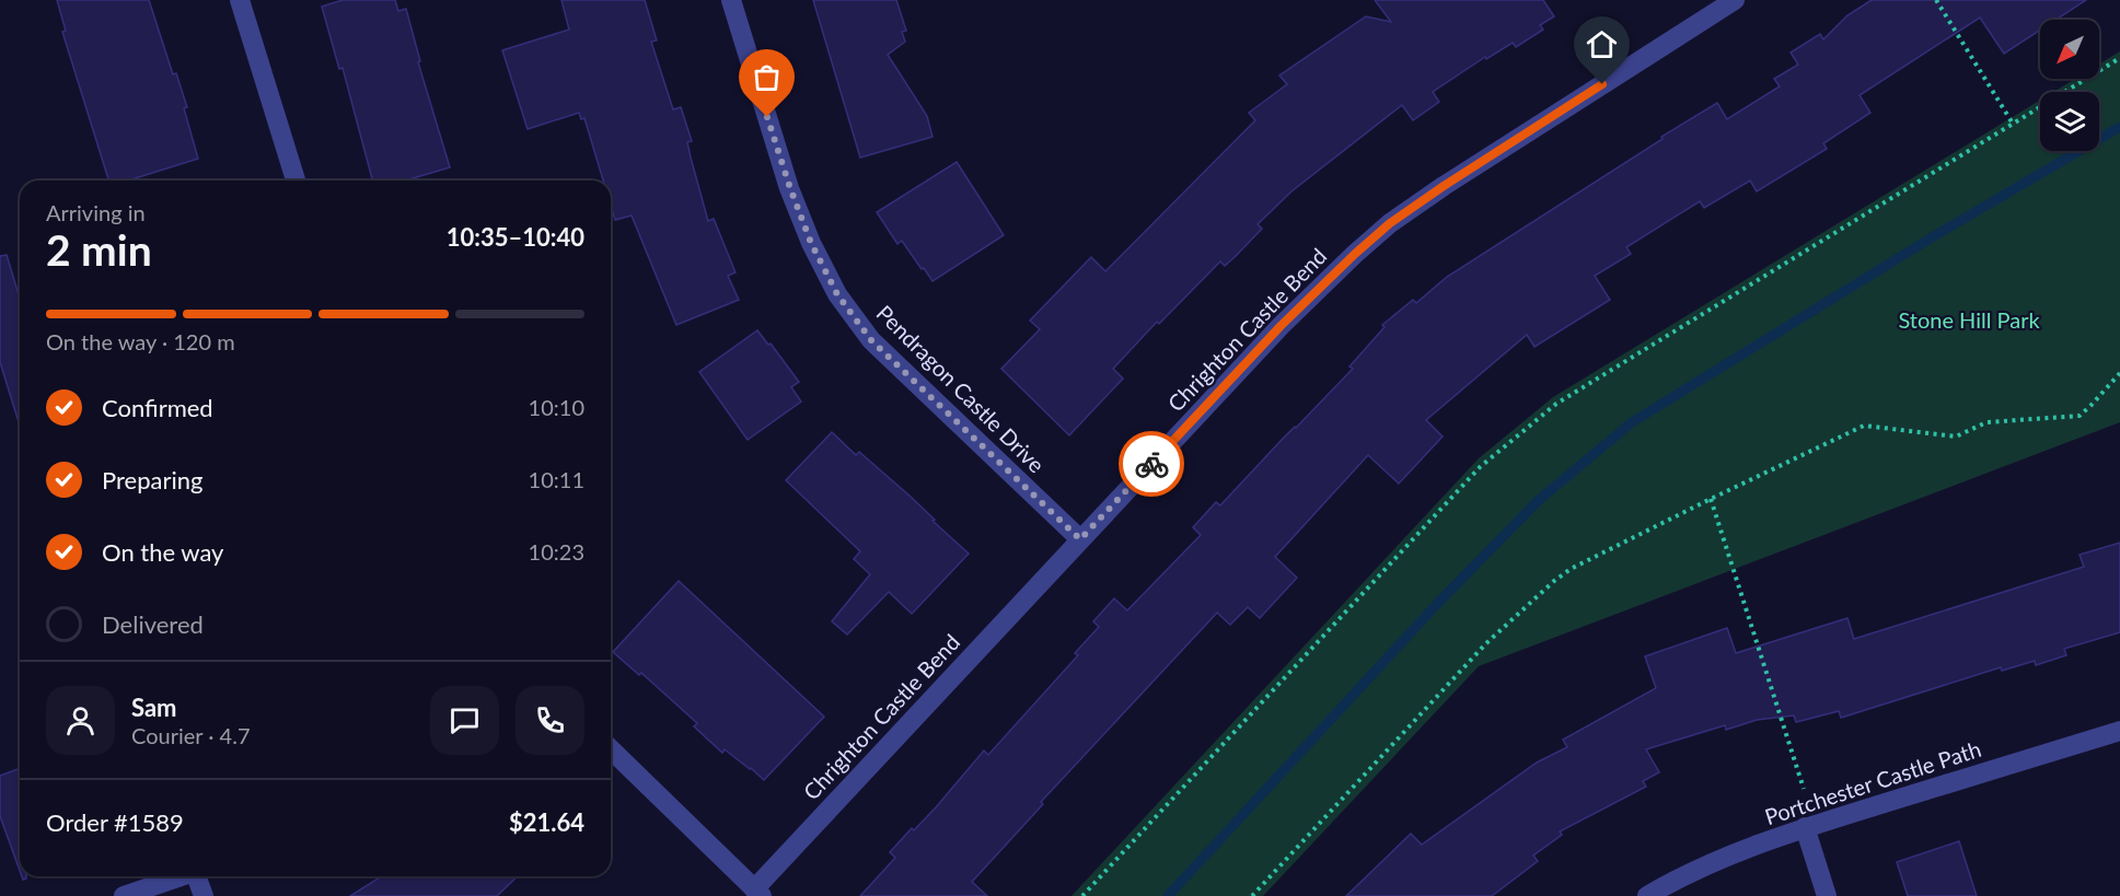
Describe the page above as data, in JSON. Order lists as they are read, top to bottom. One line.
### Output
{"streets":{"street":["Chrighton Castle Bend","Pendragon Castle Drive","Portchester Castle Path"]},"crossings":[["Chrighton Castle Bend","Pendragon Castle Drive"]],"parks":["Stone Hill Park"],"north":"bottom left","page":{"heading":["2 min","Arriving in","10:35–10:40"],"panel":["Sam","Courier · 4.7","Order #1589","$21.64"],"bar":"On the way · 120 m","list":[["Confirmed","10:10"],["Preparing","10:11"],["On the way","10:23"],"Delivered"]}}
